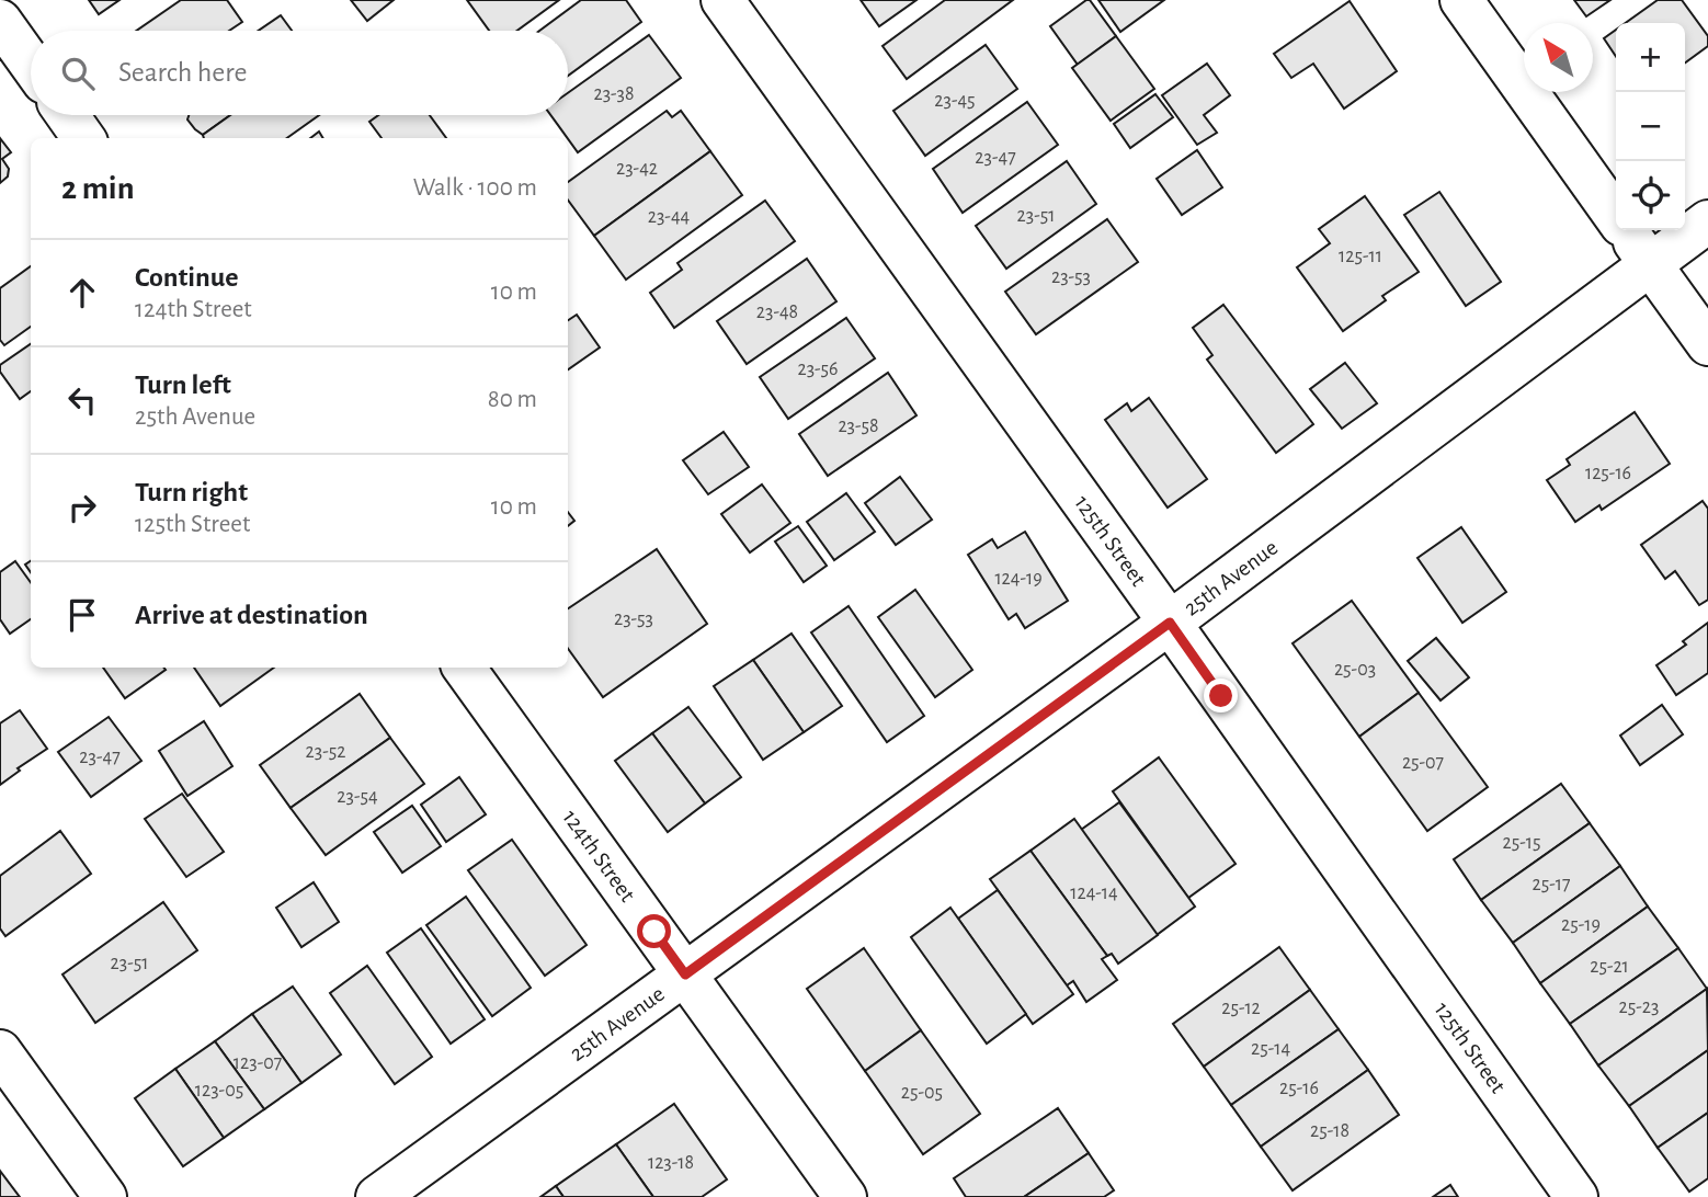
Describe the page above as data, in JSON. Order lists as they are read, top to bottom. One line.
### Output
{"streets":{"street":["125th Street","25th Avenue","124th Street"]},"crossings":[["125th Street","25th Avenue"],["25th Avenue","124th Street"]],"house_numbers":["23-38","23-45","23-47","23-42","23-51","23-44","125-11","23-53","23-48","23-56","23-58","125-16","124-19","23-53","25-03","23-52","23-47","25-07","23-54","25-15","25-17","124-14","25-19","23-51","25-21","25-23","25-12","25-14","123-07","25-16","123-05","25-05","25-18","123-18"],"north":"top left","page":{"map_buttons":["+","−"],"search":"Search here","heading":["2 min","Walk · 100 m"],"list":[["Continue","124th Street","10 m"],["Turn left","25th Avenue","80 m"],["Turn right","125th Street","10 m"],"Arrive at destination"]}}
